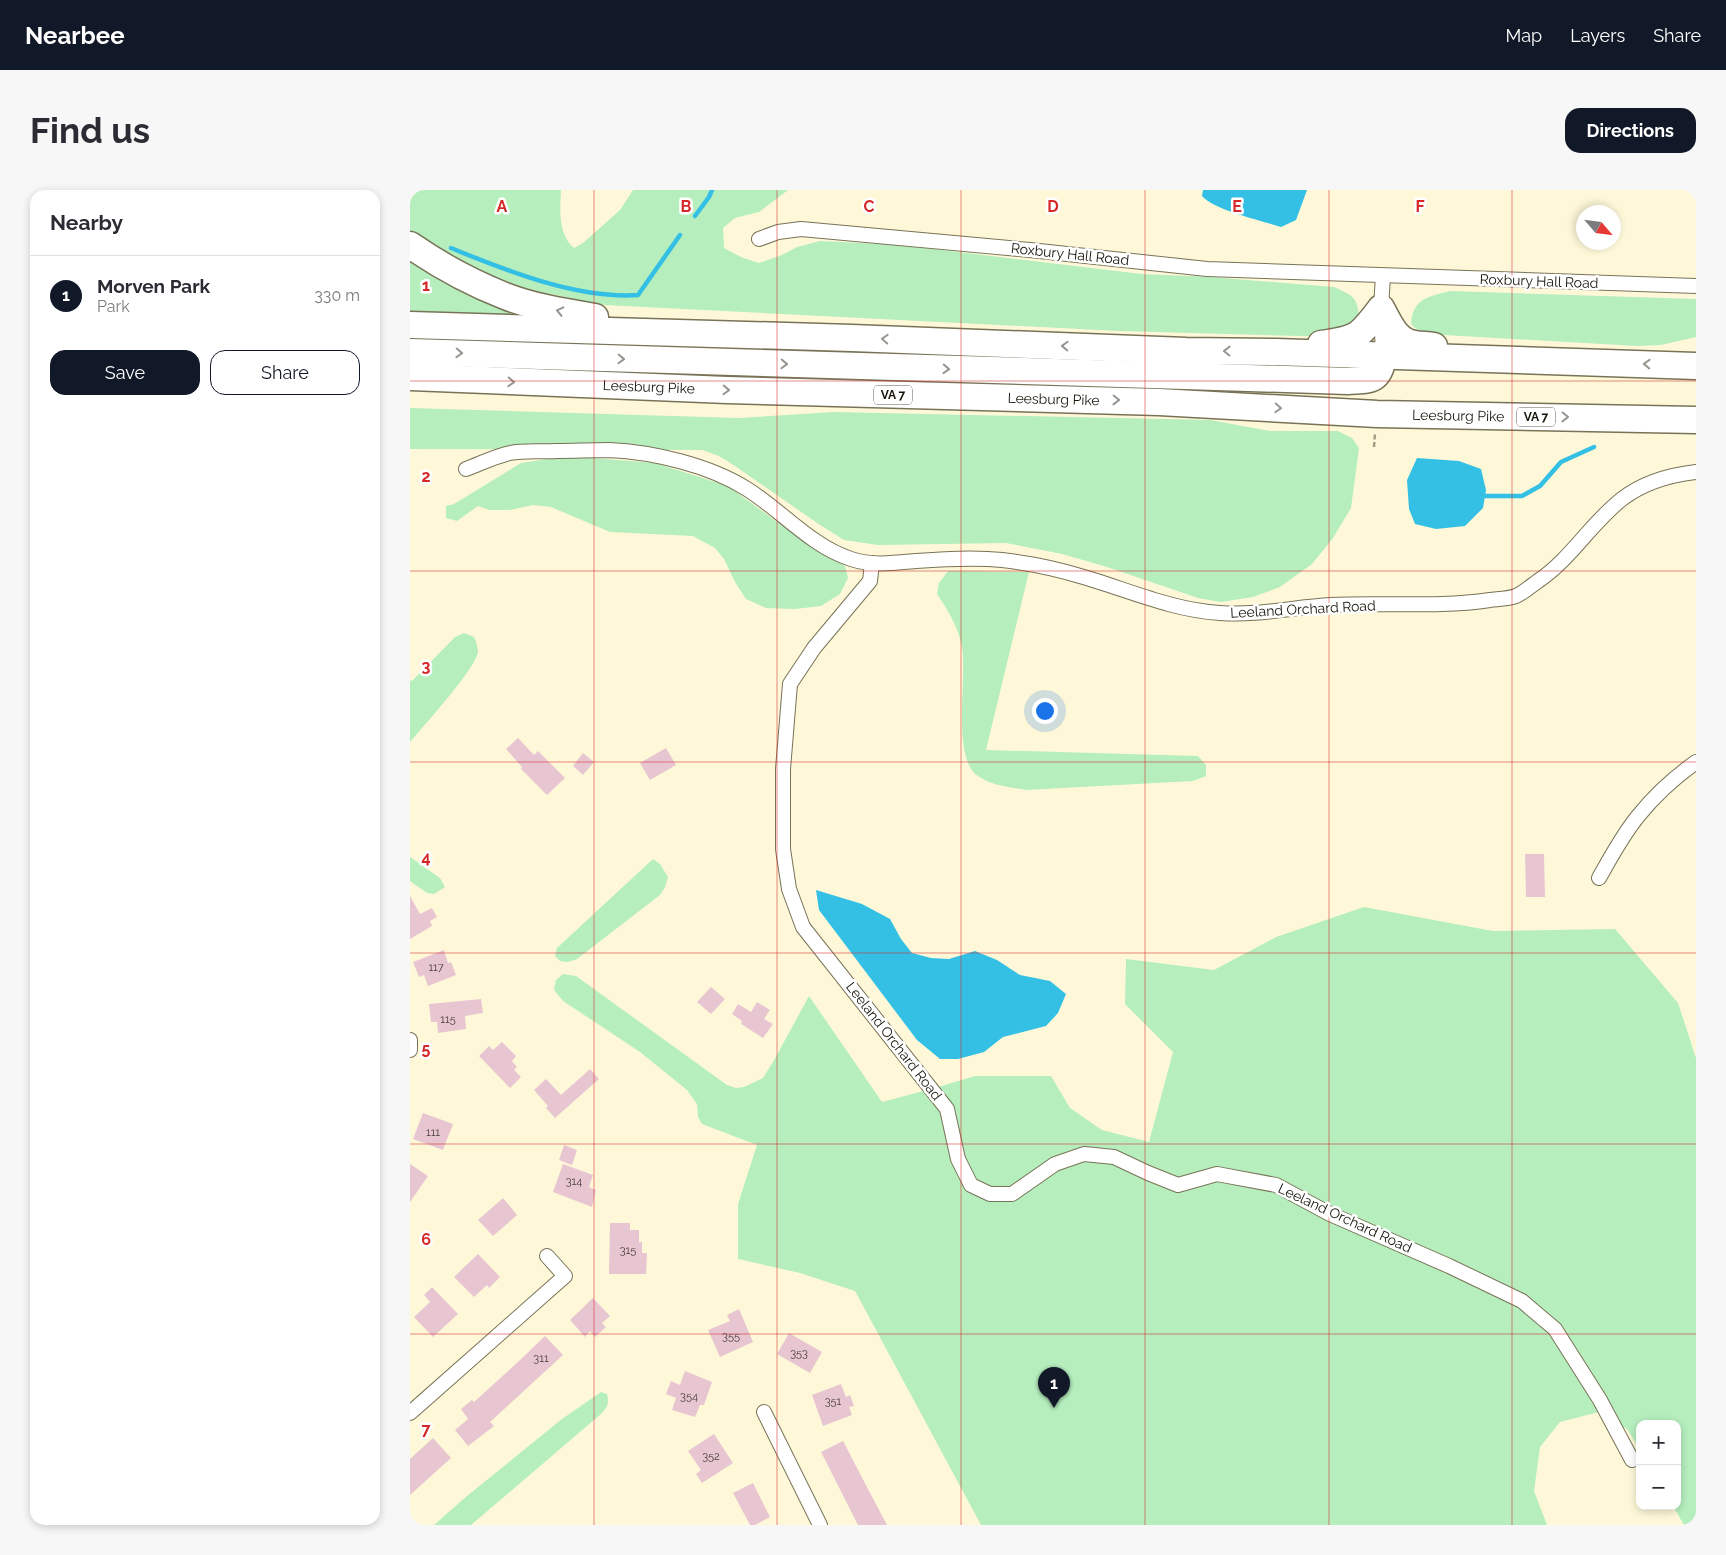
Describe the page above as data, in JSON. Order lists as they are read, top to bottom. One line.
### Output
{"streets":{"highway":["Leesburg Pike","VA 7"],"street":["Roxbury Hall Road","Leeland Orchard Road"]},"house_numbers":["117","115","111","314","315","355","353","311","354","351","352"],"north":"bottom right","page":{"header":"Nearbee","nav":["Map","Layers","Share"],"buttons":["Directions",["Save","Share"]],"title":"Find us","heading":"Nearby","list":[{"mark":"1","name":"Morven Park","note":"Park","value":"330 m"}],"pins":"1","map_buttons":["+","−"]},"grid":{"columns":["A","B","C","D","E","F"],"rows":["1","2","3","4","5","6","7"]}}
